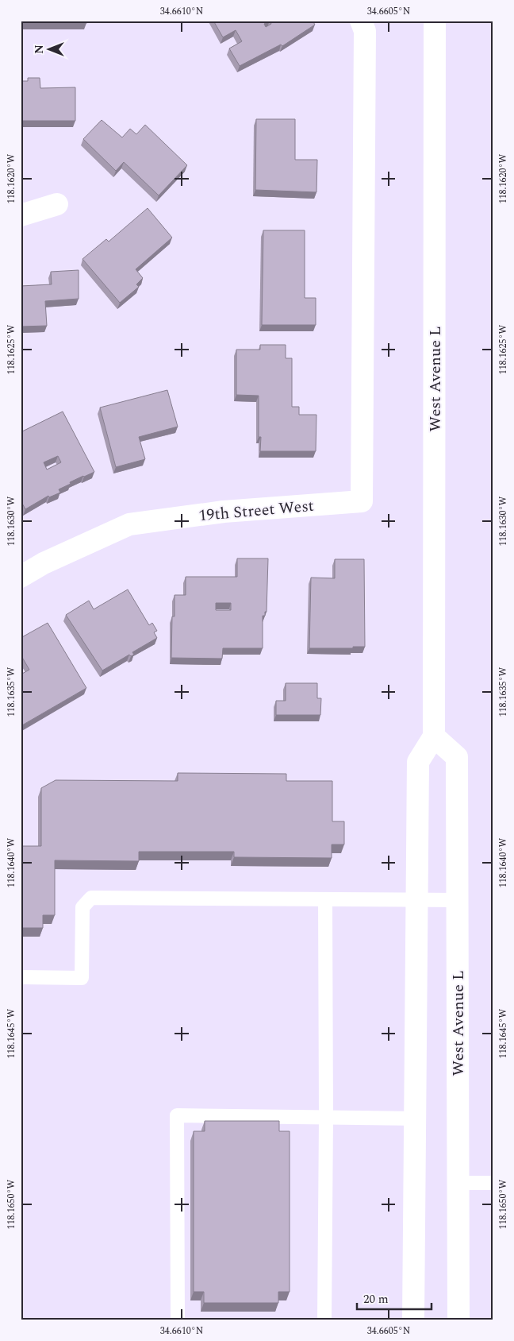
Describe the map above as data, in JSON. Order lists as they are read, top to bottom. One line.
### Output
{"streets":{"main road":["West Avenue L","19th Street West"]},"scale_bar":"20 m","north":"left","coordinates":["34.6610°N","34.6605°N","118.1620°W","118.1625°W","118.1630°W","118.1635°W","118.1640°W","118.1645°W","118.1650°W"]}
